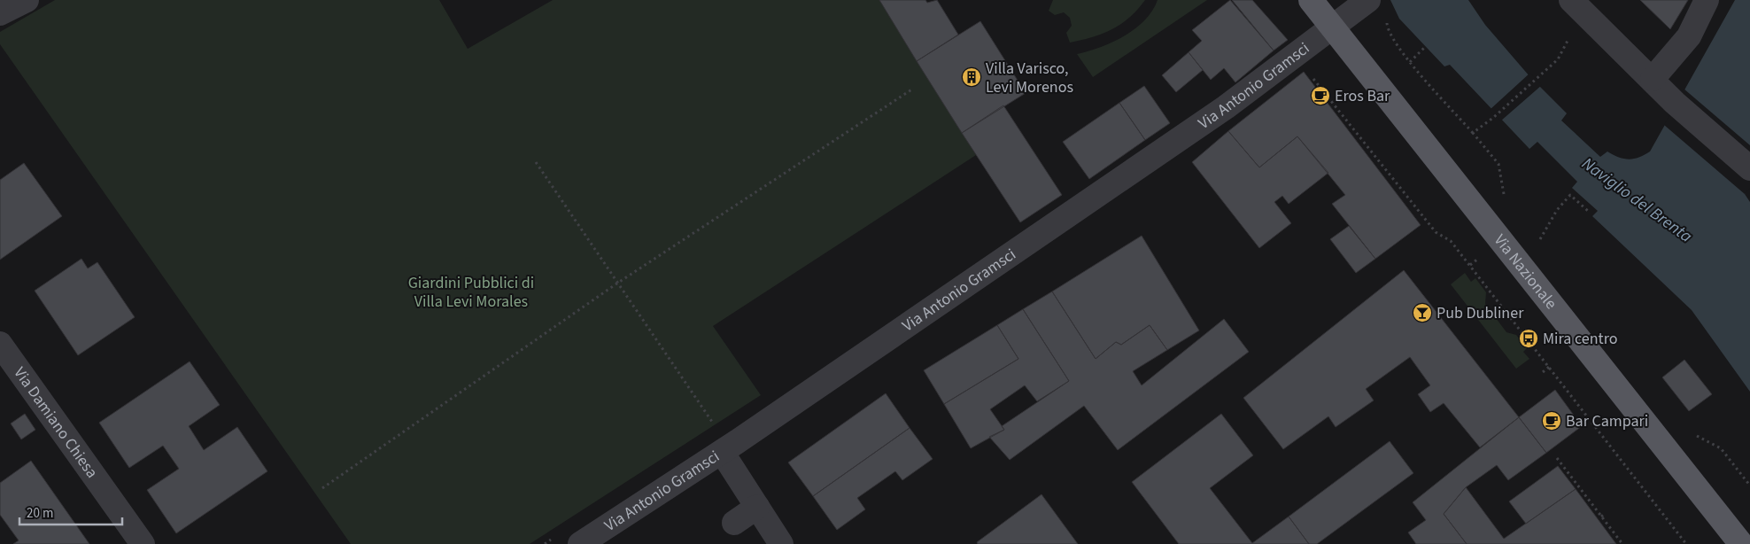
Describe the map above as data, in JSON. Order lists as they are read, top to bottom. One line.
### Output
{"streets":{"main road":["Via Nazionale"],"street":["Via Antonio Gramsci","Via Damiano Chiesa"]},"crossings":[["Via Antonio Gramsci","Via Nazionale"]],"water":["Naviglio del Brenta"],"parks":["Giardini Pubblici di Villa Levi Morales"],"places":{"building":["Villa Varisco, Levi Morenos"],"cafe":["Eros Bar","Bar Campari"],"bar":["Pub Dubliner"],"bus stop":["Mira centro"]},"scale_bar":"20 m"}
